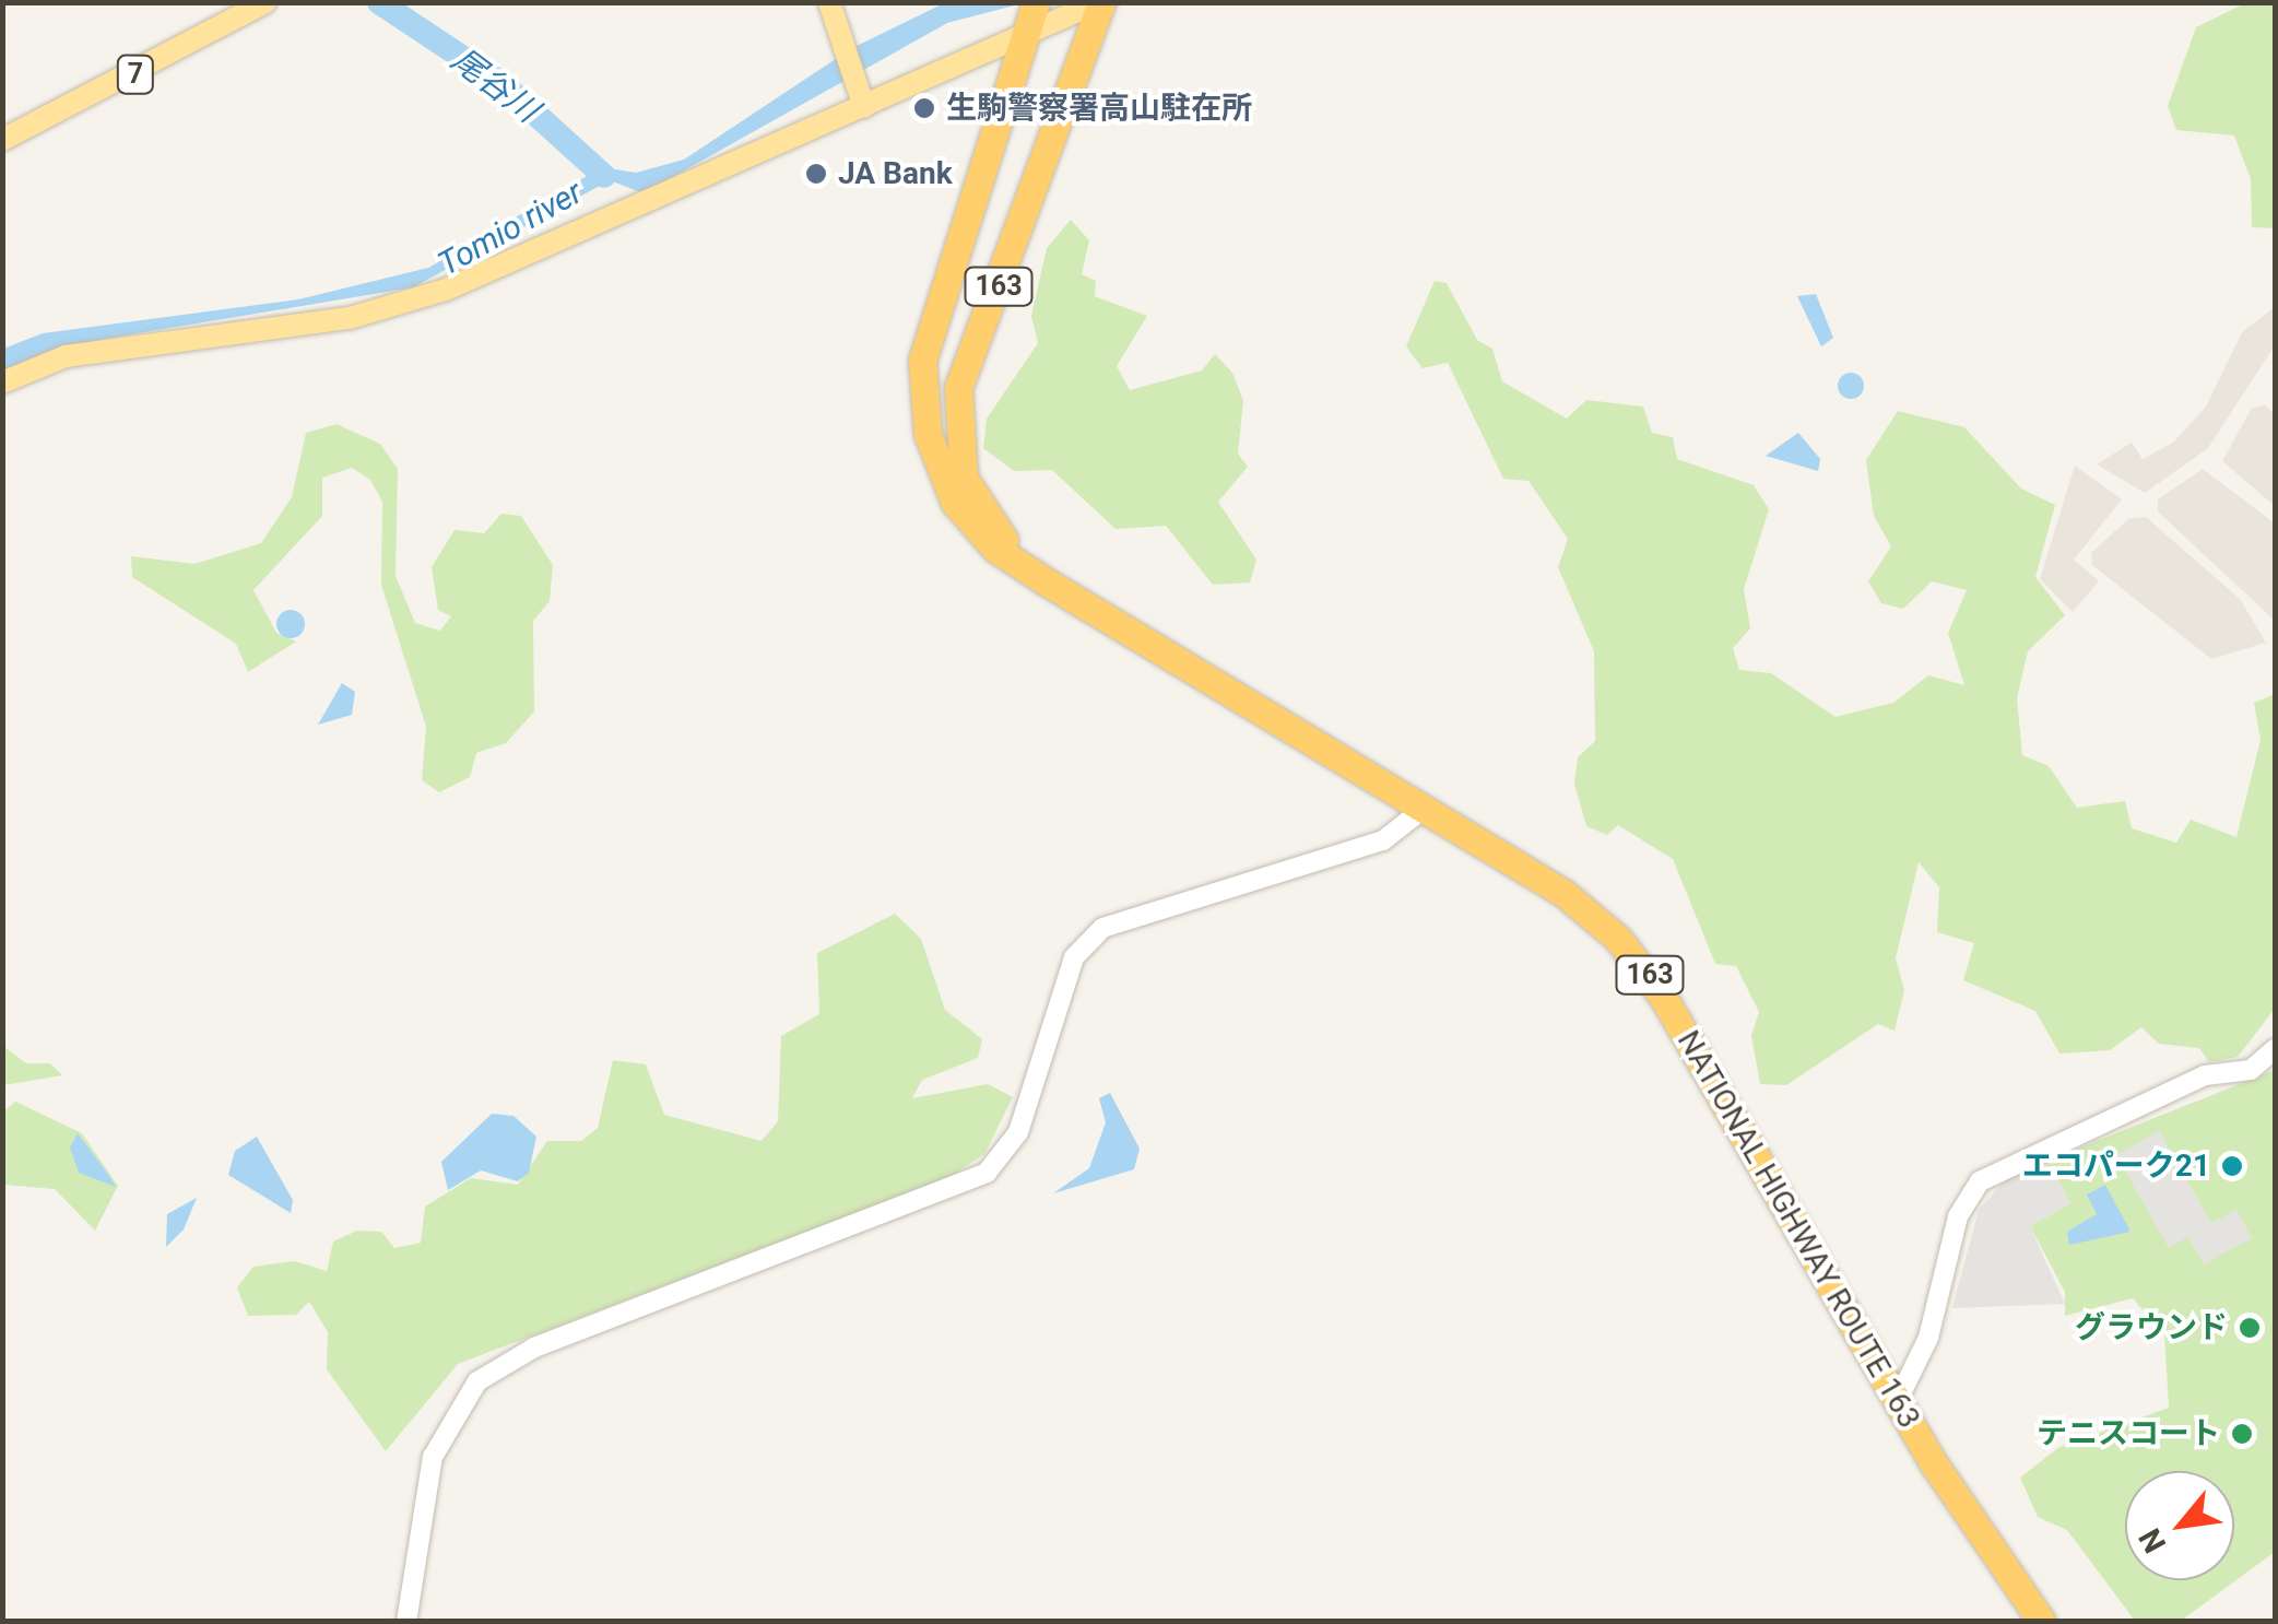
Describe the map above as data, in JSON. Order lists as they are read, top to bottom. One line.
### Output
{"streets":{"highway":["163","NATIONAL HIGHWAY ROUTE 163"],"main road":["7"]},"water":["尾谷川","Tomio river"],"places":["生駒警察署高山駐在所","JA Bank","エコパーク21","グラウンド","テニスコート"],"north":"bottom left"}
